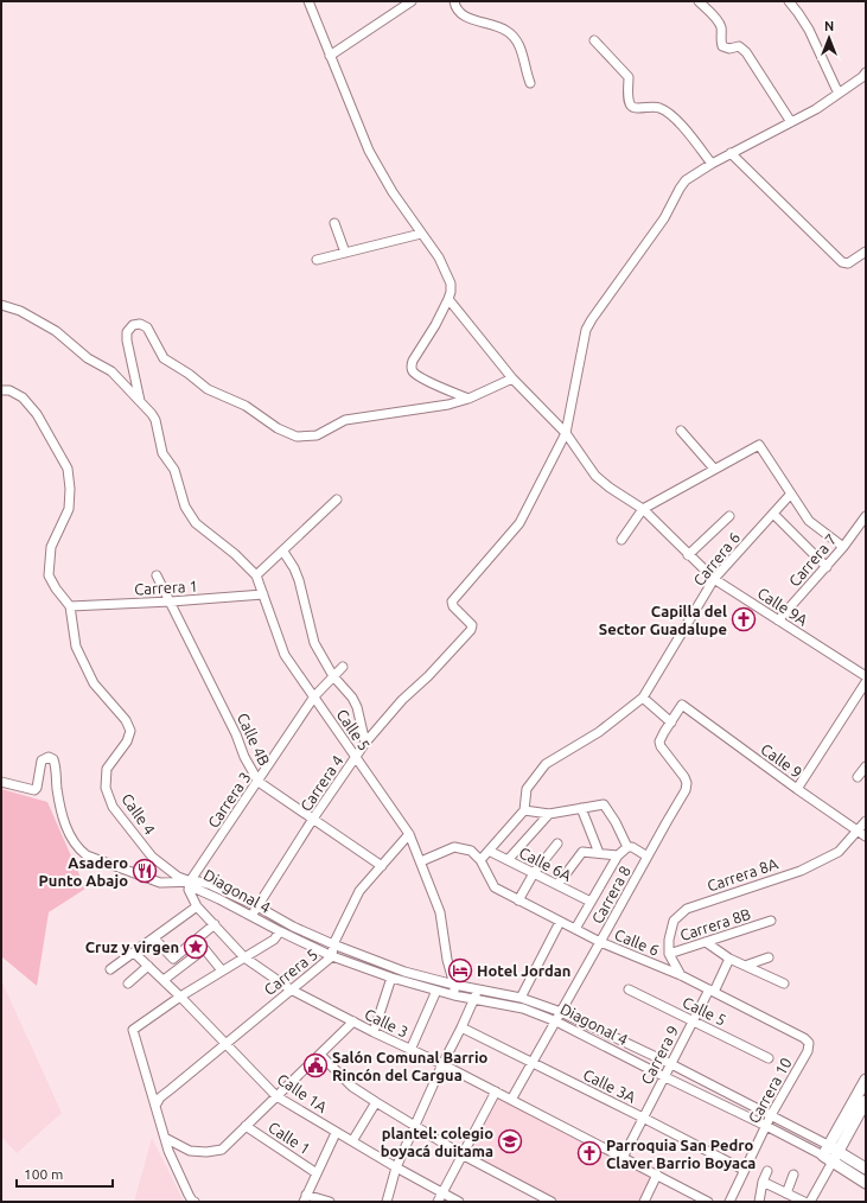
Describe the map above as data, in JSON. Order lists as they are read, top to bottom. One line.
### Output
{"streets":{"main road":["Diagonal 4"],"street":["Carrera 6","Carrera 7","Carrera 1","Calle 9A","Calle 5","Calle 4B","Calle 9","Carrera 4","Carrera 3","Calle 4","Calle 6A","Carrera 8A","Carrera 8","Carrera 8B","Calle 6","Carrera 5","Calle 3","Carrera 9","Calle 3A","Carrera 10","Calle 1A","Calle 1"]},"crossings":[["Carrera 6","Calle 9A"],["Carrera 7","Calle 9A"],["Carrera 1","Calle 5"],["Carrera 1","Calle 4B"],["Carrera 1","Calle 4"],["Calle 9A","Carrera 4"],["Calle 5","Carrera 4"],["Calle 5","Carrera 3"],["Calle 5","Diagonal 4"],["Calle 5","Calle 6"],["Calle 5","Carrera 5"],["Calle 5","Carrera 9"],["Calle 4B","Carrera 4"],["Calle 4B","Carrera 3"],["Calle 4B","Carrera 5"],["Calle 9","Carrera 8A"],["Calle 9","Carrera 8"],["Carrera 4","Diagonal 4"],["Carrera 3","Calle 4"],["Carrera 3","Diagonal 4"],["Carrera 3","Calle 3"],["Calle 4","Diagonal 4"],["Calle 4","Calle 3"],["Calle 6A","Calle 6"],["Carrera 8A","Carrera 8B"],["Diagonal 4","Carrera 8"],["Diagonal 4","Carrera 5"],["Diagonal 4","Calle 3"],["Diagonal 4","Carrera 9"],["Diagonal 4","Carrera 10"],["Carrera 8","Calle 6"],["Carrera 8","Calle 3"],["Carrera 8","Calle 3A"],["Calle 6","Carrera 9"],["Calle 6","Carrera 10"],["Carrera 5","Calle 3"],["Carrera 5","Calle 1A"],["Calle 3","Carrera 9"],["Carrera 9","Calle 3A"],["Calle 3A","Carrera 10"]],"places":{"church":["Capilla del Sector Guadalupe","Parroquia San Pedro Claver Barrio Boyaca"],"restaurant":["Asadero Punto Abajo"],"place":["Cruz y virgen"],"hotel":["Hotel Jordan"],"public building":["Salón Comunal Barrio Rincón del Cargua"],"school or university":["plantel: colegio boyacá duitama"]},"scale_bar":"100 m","north":"top"}
